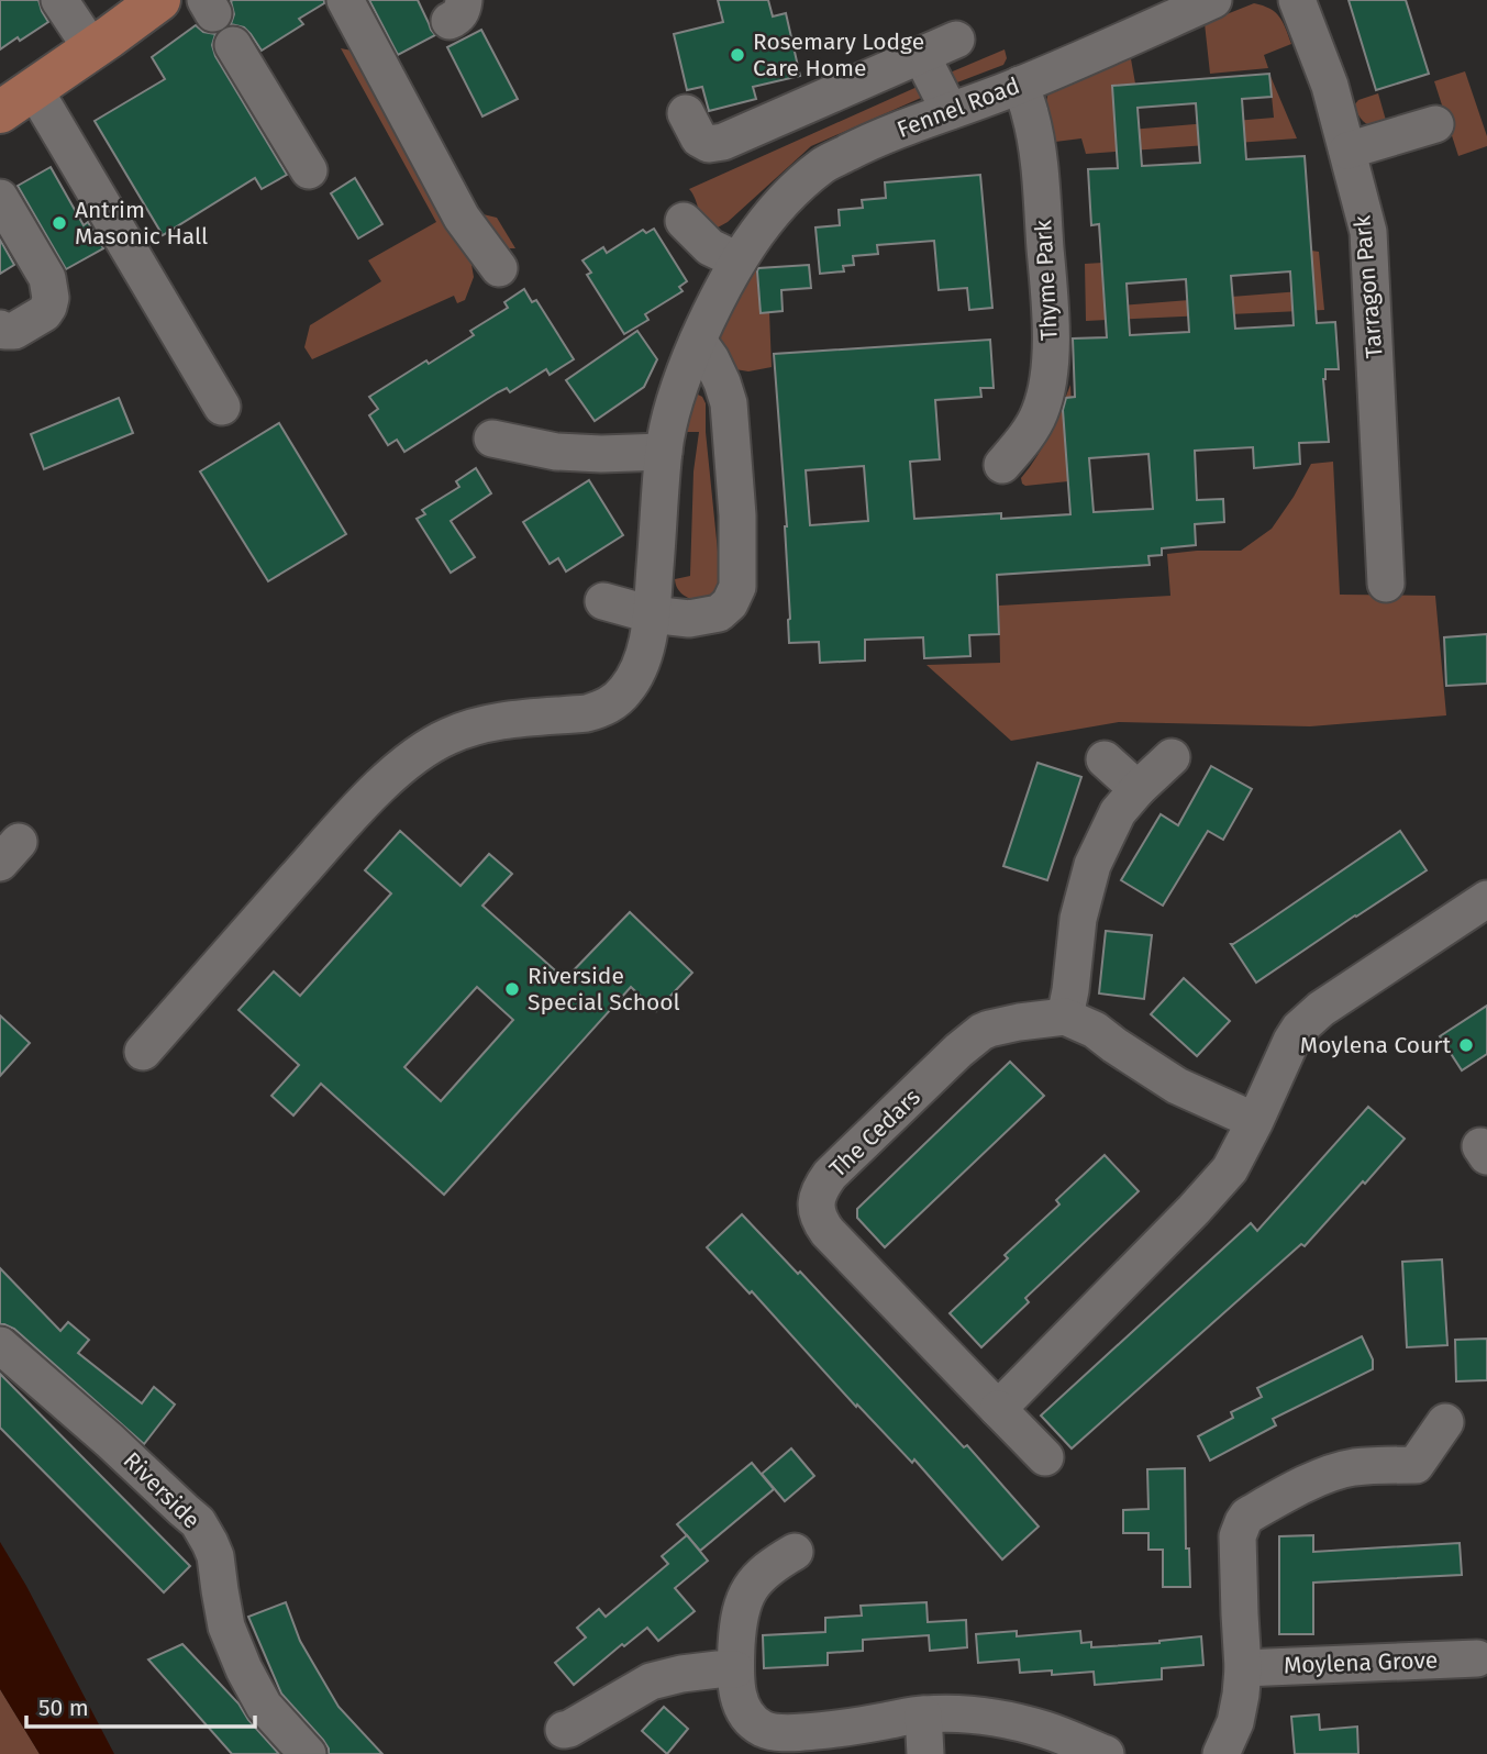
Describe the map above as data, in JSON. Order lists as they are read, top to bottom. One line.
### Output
{"streets":{"street":["Fennel Road","Thyme Park","Tarragon Park","The Cedars","Riverside","Moylena Grove"]},"crossings":[["Fennel Road","Thyme Park"]],"places":["Rosemary Lodge Care Home","Antrim Masonic Hall","Riverside Special School","Moylena Court"],"scale_bar":"50 m"}
